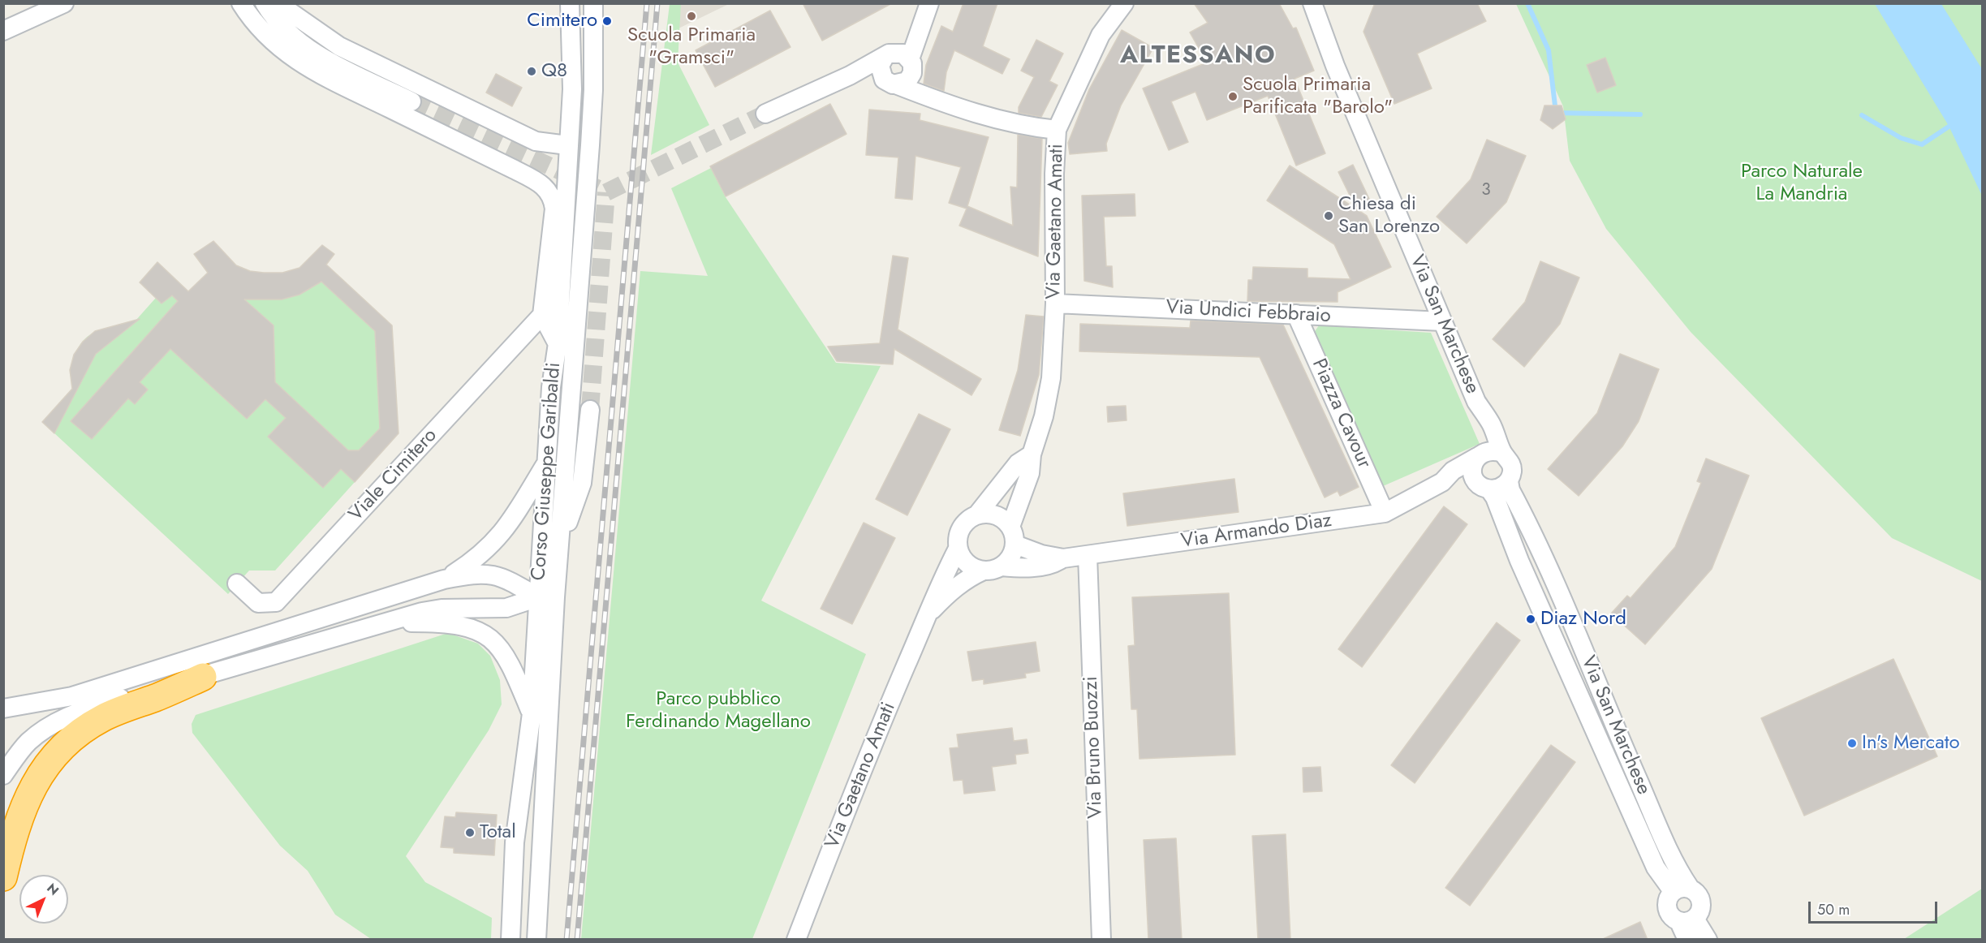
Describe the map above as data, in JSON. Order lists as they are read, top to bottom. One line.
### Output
{"streets":{"street":["Via Gaetano Amati","Via Undici Febbraio","Via San Marchese","Piazza Cavour","Corso Giuseppe Garibaldi","Viale Cimitero","Via Armando Diaz","Via Bruno Buozzi"]},"crossings":[["Via Gaetano Amati","Via Undici Febbraio"],["Via Gaetano Amati","Via Armando Diaz"],["Via Undici Febbraio","Via San Marchese"],["Via Undici Febbraio","Piazza Cavour"],["Via San Marchese","Via Armando Diaz"],["Piazza Cavour","Via Armando Diaz"],["Via Armando Diaz","Via Bruno Buozzi"]],"districts":["ALTESSANO"],"parks":["Parco Naturale La Mandria","Parco pubblico Ferdinando Magellano"],"places":["Scuola Primaria \"Gramsci\"","Cimitero","Q8","Scuola Primaria Parificata \"Barolo\"","Chiesa di San Lorenzo","Diaz Nord","In's Mercato","Total"],"house_numbers":["3"],"scale_bar":"50 m","north":"top right"}
